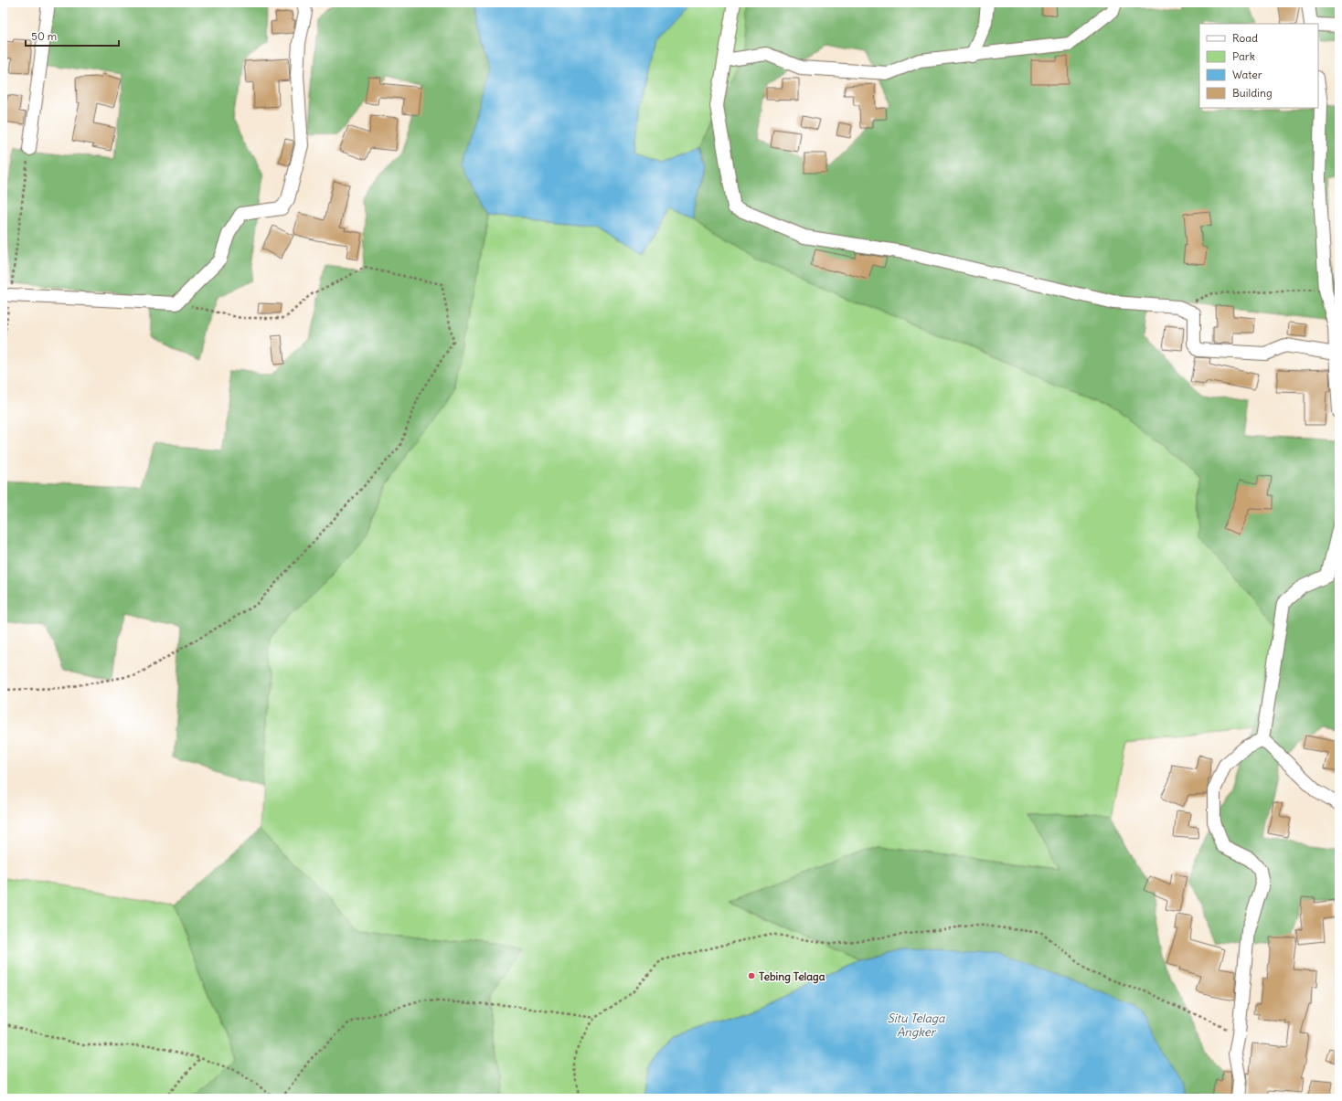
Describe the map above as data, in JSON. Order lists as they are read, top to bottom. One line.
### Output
{"water":["Situ Telaga Angker"],"places":["Tebing Telaga"],"legend":["Road","Park","Water","Building"],"scale_bar":"50 m"}
